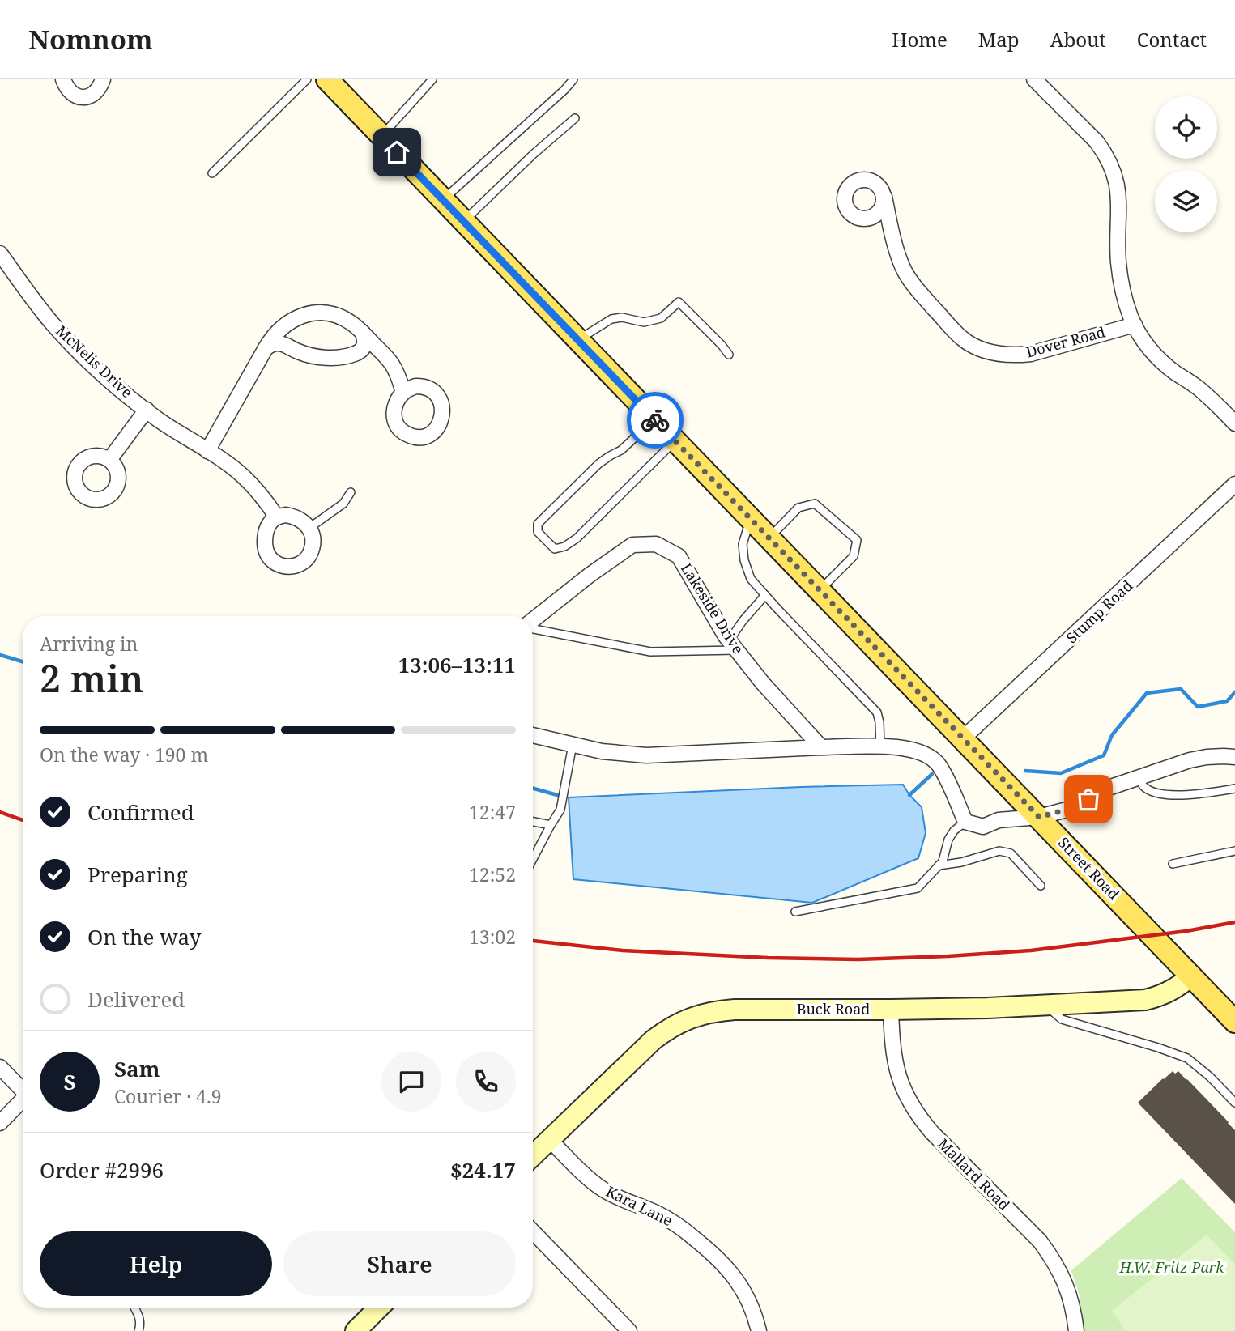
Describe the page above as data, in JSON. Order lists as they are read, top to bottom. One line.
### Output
{"streets":{"main road":["Street Road"],"street":["Dover Road","McNelis Drive","Lakeside Drive","Stump Road","Buck Road","Mallard Road","Kara Lane"]},"crossings":[["Stump Road","Street Road"],["Street Road","Buck Road"],["Buck Road","Mallard Road"],["Buck Road","Kara Lane"]],"parks":["H.W. Fritz Park"],"page":{"header":"Nomnom","nav":["Home","Map","About","Contact"],"heading":["2 min","Arriving in","13:06–13:11"],"panel":["Sam","Courier · 4.9","Order #2996","$24.17"],"bar":"On the way · 190 m","list":[["Confirmed","12:47"],["Preparing","12:52"],["On the way","13:02"],"Delivered"],"round":"S","buttons":["Help","Share"]}}
